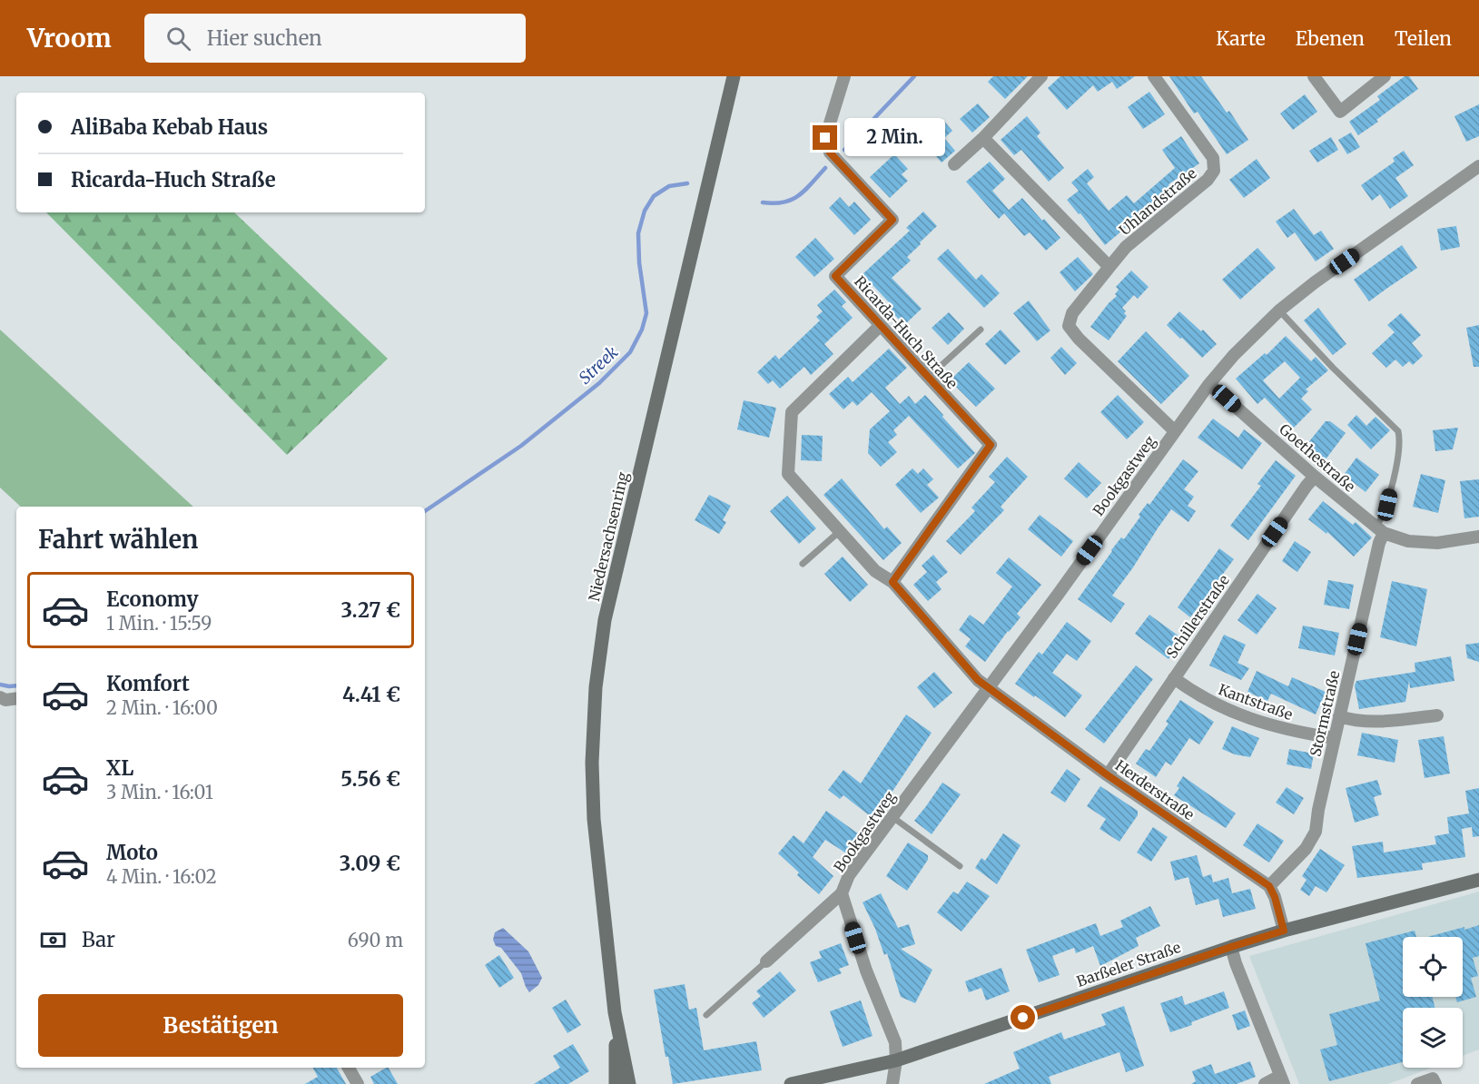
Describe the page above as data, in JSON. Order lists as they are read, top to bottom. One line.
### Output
{"streets":{"main road":["Niedersachsenring","Barßeler Straße"],"street":["Uhlandstraße","Ricarda-Huch Straße","Goethestraße","Bookgastweg","Schillerstraße","Kantstraße","Stormstraße","Herderstraße"]},"crossings":[["Uhlandstraße","Bookgastweg"],["Ricarda-Huch Straße","Herderstraße"],["Goethestraße","Bookgastweg"],["Goethestraße","Schillerstraße"],["Goethestraße","Stormstraße"],["Bookgastweg","Herderstraße"],["Bookgastweg","Barßeler Straße"],["Schillerstraße","Kantstraße"],["Schillerstraße","Herderstraße"],["Kantstraße","Stormstraße"],["Stormstraße","Herderstraße"]],"water":["Streek"],"page":{"header":"Vroom","search":"Hier suchen","nav":["Karte","Ebenen","Teilen"],"banner":["AliBaba Kebab Haus","Ricarda-Huch Straße"],"bubble":"2 Min.","heading":"Fahrt wählen","list":[{"name":"Economy","note":"1 Min. · 15:59","value":"3.27 €"},{"name":"Komfort","note":"2 Min. · 16:00","value":"4.41 €"},{"name":"XL","note":"3 Min. · 16:01","value":"5.56 €"},{"name":"Moto","note":"4 Min. · 16:02","value":"3.09 €"}],"pay":["Bar","690 m"],"buttons":"Bestätigen"}}
